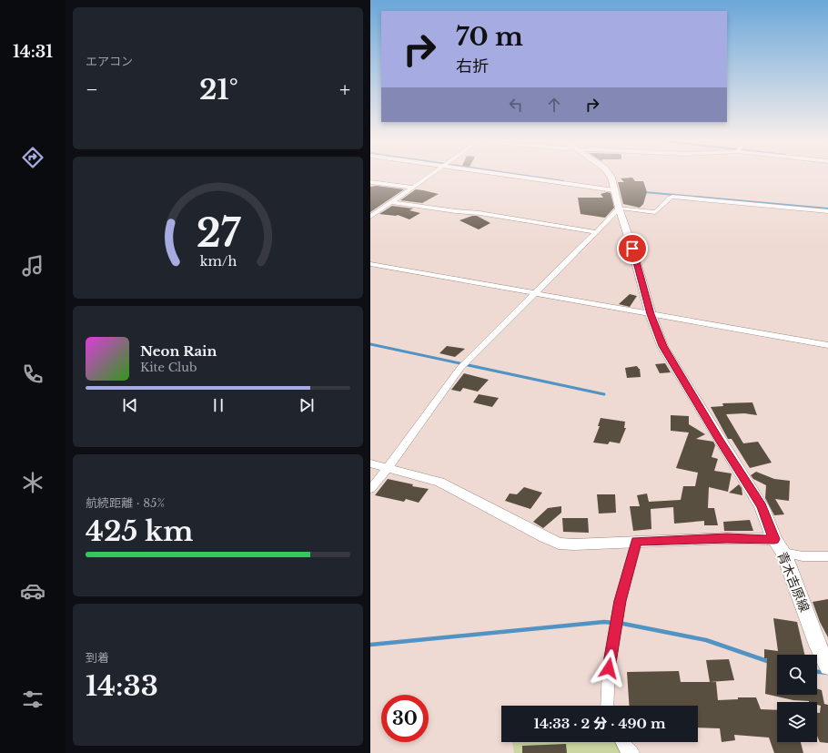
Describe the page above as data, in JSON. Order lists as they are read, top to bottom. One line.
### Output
{"streets":{"main road":["青木吉原線"]},"page":{"tabs":"14:31","tile":["エアコン",["航続距離 · 85%","425 km"],["到着","14:33"]],"turn":["70 m","右折"],"heat":["−","21°","+"],"song":["Neon Rain","Kite Club"],"limit":"30","trip":"14:33 · 2 分 · 490 m","gauge":["27","km/h"]}}
